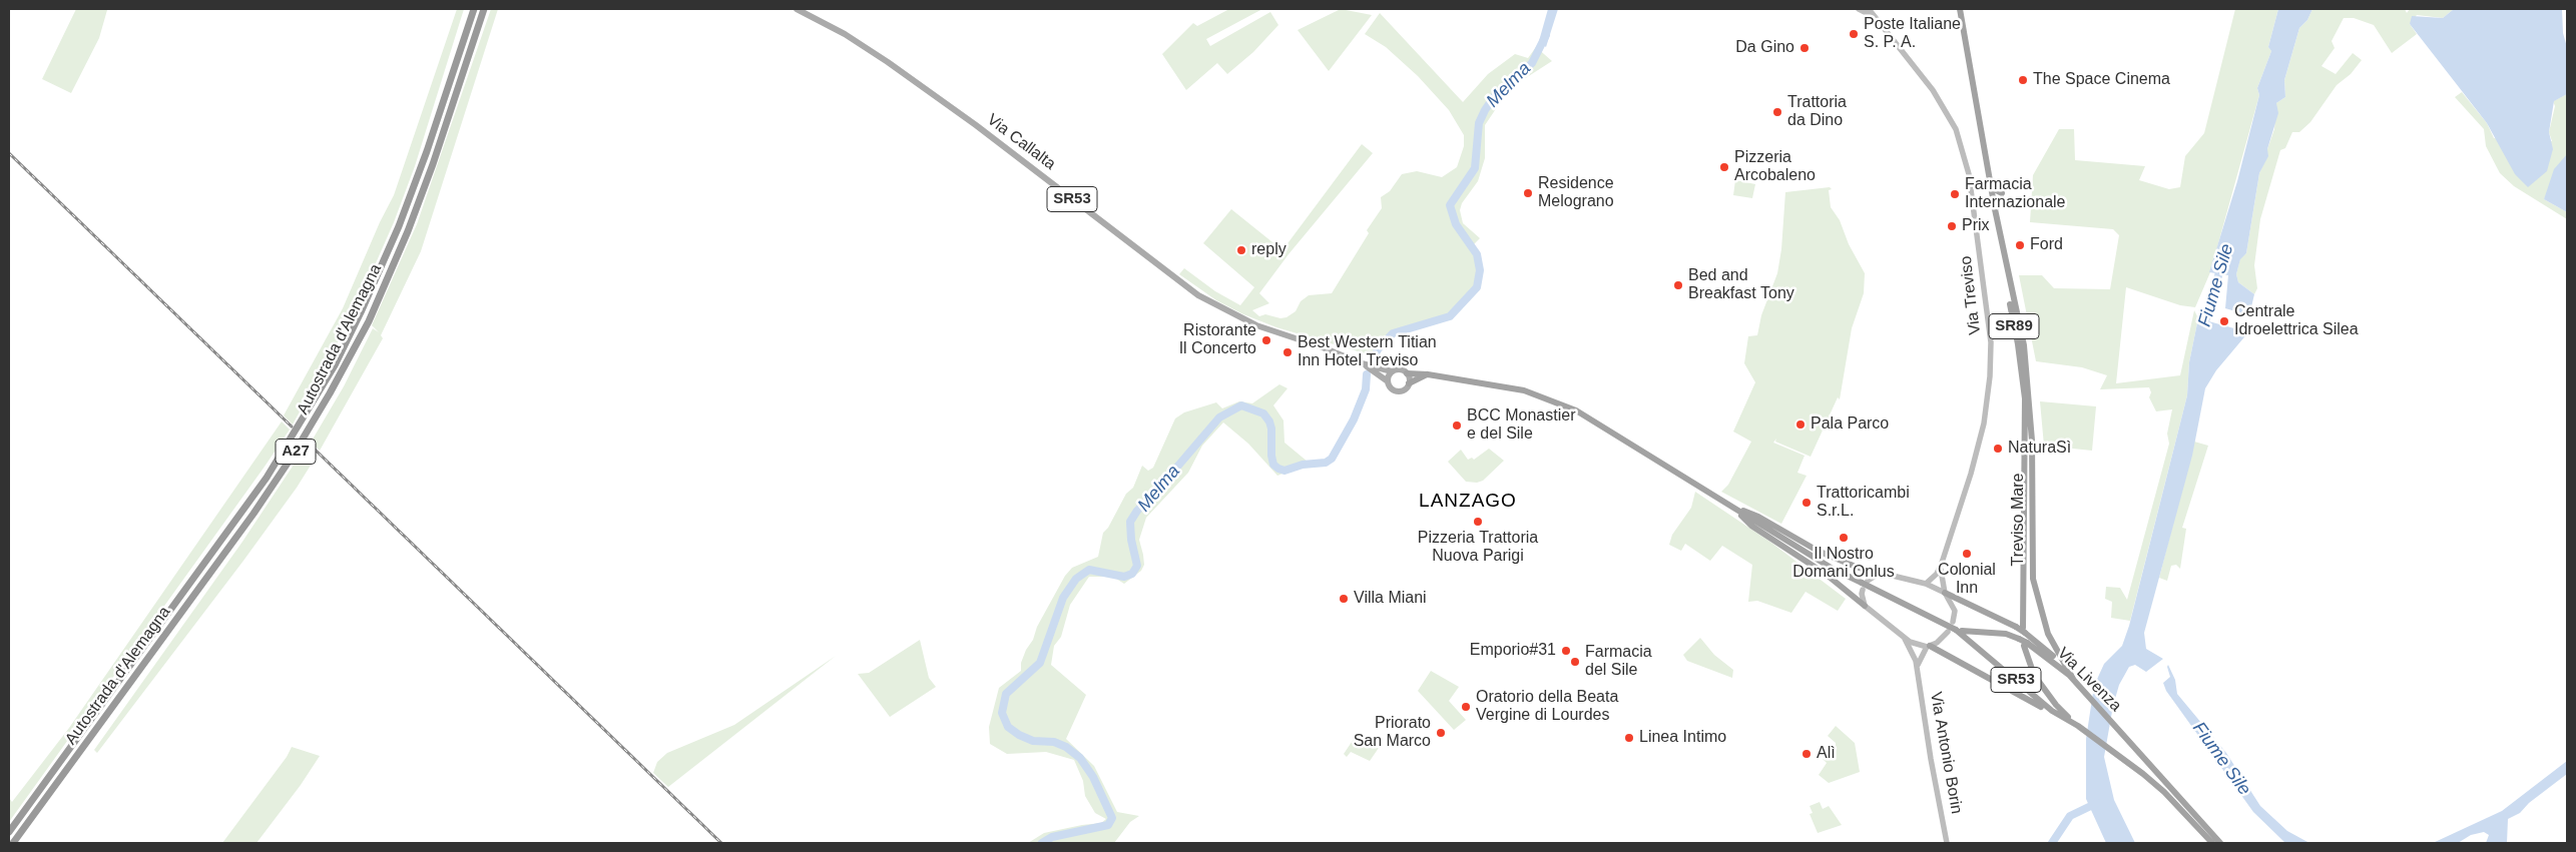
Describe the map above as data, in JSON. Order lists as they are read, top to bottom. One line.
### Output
{"streets":{"highway":["SR53","SR89","Autostrada d'Alemagna","A27","Treviso Mare","Via Livenza"],"main road":["Via Callalta","Via Treviso","Via Antonio Borin"]},"crossings":[["Via Callalta","SR53"],["SR53","Via Livenza"],["Treviso Mare","Via Livenza"]],"districts":["LANZAGO"],"water":["Melma","Fiume Sile"],"places":["Poste Italiane S. P. A.","Da Gino","The Space Cinema","Trattoria da Dino","Pizzeria Arcobaleno","Residence Melograno","Farmacia Internazionale","Prix","Ford","reply","Bed and Breakfast Tony","Centrale Idroelettrica Silea","Ristorante Il Concerto","Best Western Titian Inn Hotel Treviso","Pala Parco","BCC Monastier e del Sile","NaturaSì","Trattoricambi S.r.L.","Pizzeria Trattoria Nuova Parigi","Il Nostro Domani Onlus","Colonial Inn","Villa Miani","Emporio#31","Farmacia del Sile","Oratorio della Beata Vergine di Lourdes","Priorato San Marco","Linea Intimo","Alì"]}
